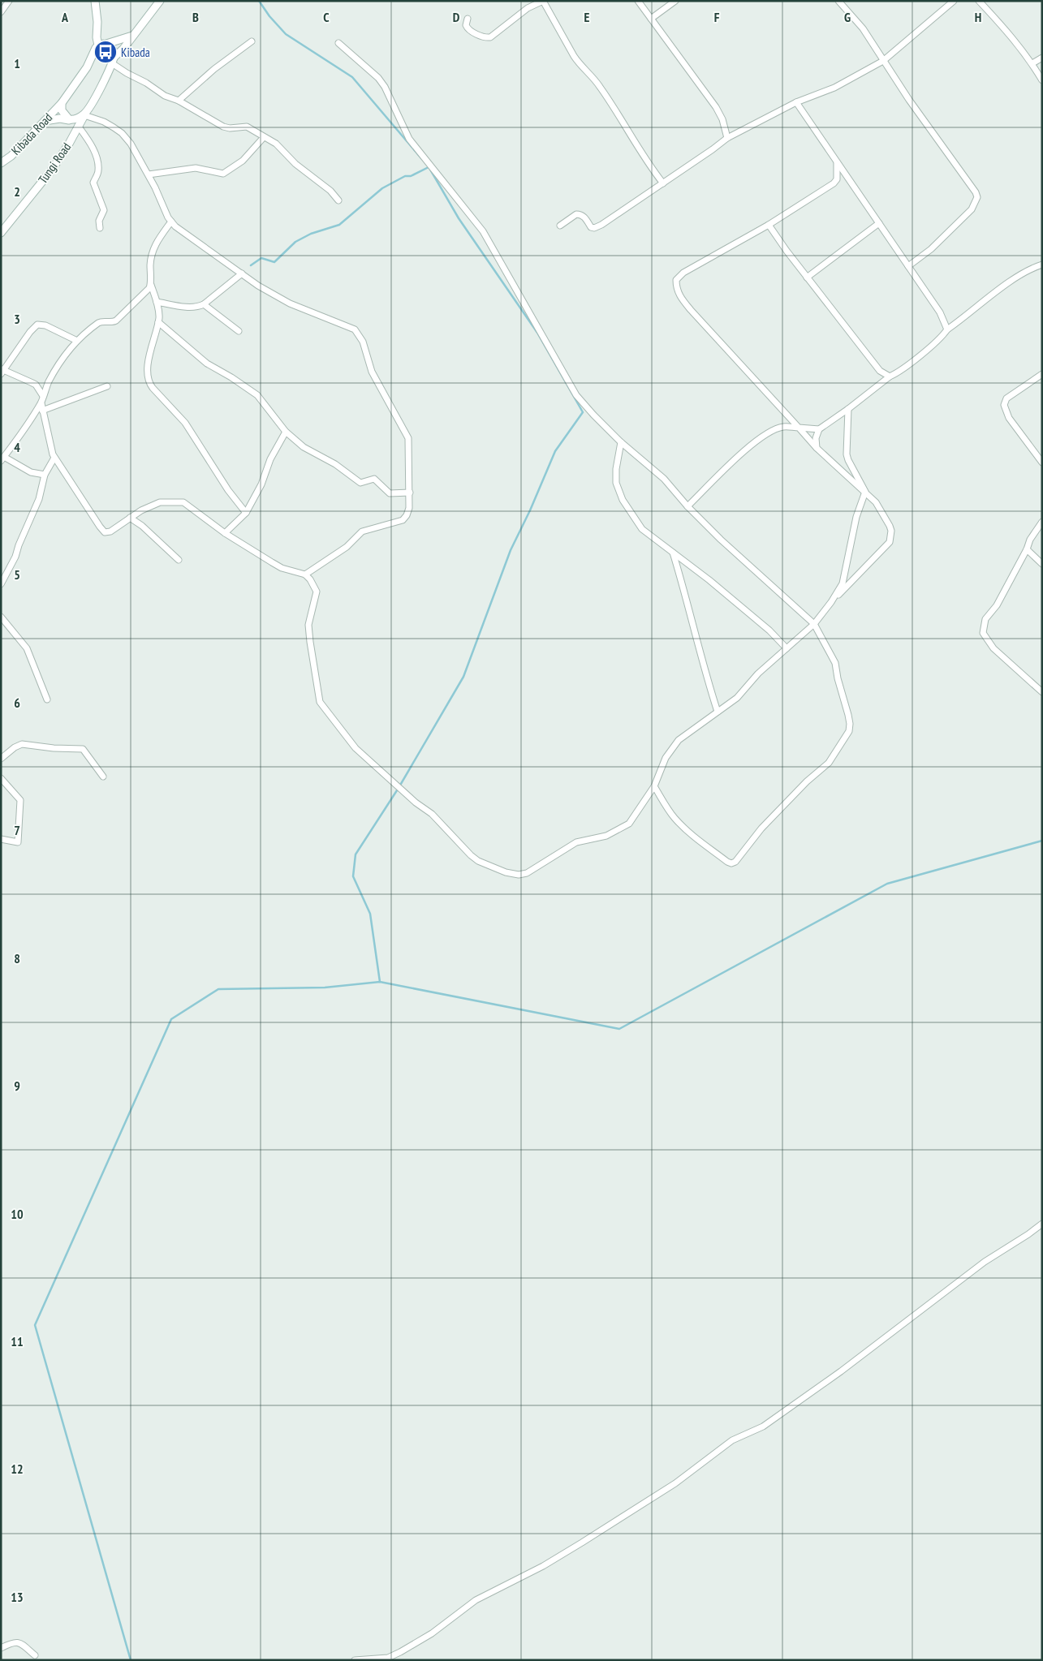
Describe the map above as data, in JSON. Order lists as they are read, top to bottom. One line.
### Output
{"streets":{"main road":["Kibada Road","Tungi Road"]},"crossings":[["Kibada Road","Tungi Road"]],"places":{"bus stop":["Kibada"]},"grid":{"columns":["A","B","C","D","E","F","G","H"],"rows":["1","2","3","4","5","6","7","8","9","10","11","12","13"]}}
